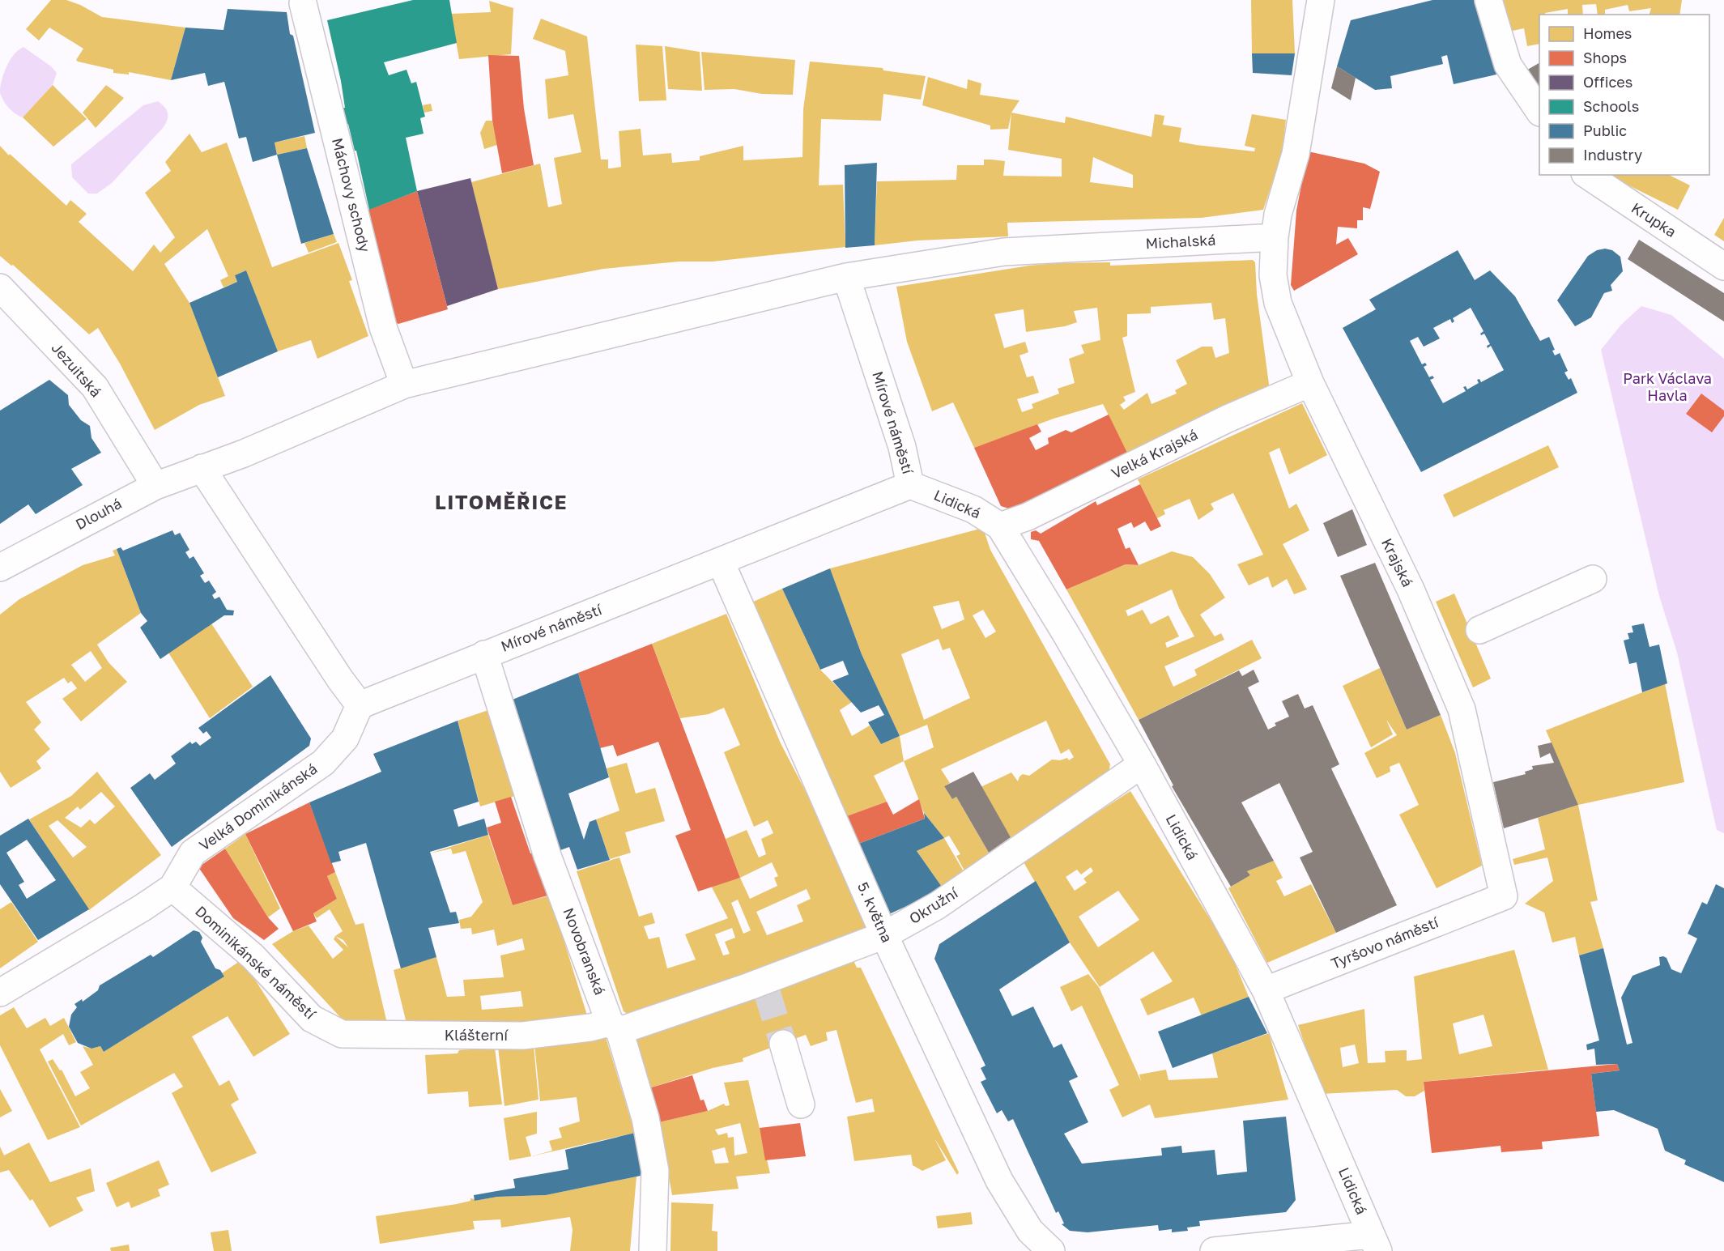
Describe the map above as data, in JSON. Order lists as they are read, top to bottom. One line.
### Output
{"streets":{"street":["Máchovy schody","Krupka","Michalská","Jezuitská","Mírové náměstí","Velká Krajská","Lidická","Dlouhá","Krajská","Velká Dominikánská","Okružní","5. května","Tyršovo náměstí","Novobranská","Dominikánské náměstí","Klášterní"]},"crossings":[["Michalská","Mírové náměstí"],["Michalská","Krajská"],["Jezuitská","Dlouhá"],["Mírové náměstí","Lidická"],["Mírové náměstí","Velká Dominikánská"],["Mírové náměstí","5. května"],["Mírové náměstí","Novobranská"],["Velká Krajská","Lidická"],["Velká Krajská","Krajská"],["Lidická","Okružní"],["Lidická","Tyršovo náměstí"],["Krajská","Tyršovo náměstí"],["Velká Dominikánská","Dominikánské náměstí"],["Okružní","5. května"],["Okružní","Novobranská"],["Okružní","Klášterní"],["Novobranská","Klášterní"],["Dominikánské náměstí","Klášterní"]],"districts":["LITOMĚŘICE"],"parks":["Park Václava Havla"],"legend":["Homes","Shops","Offices","Schools","Public","Industry"]}
